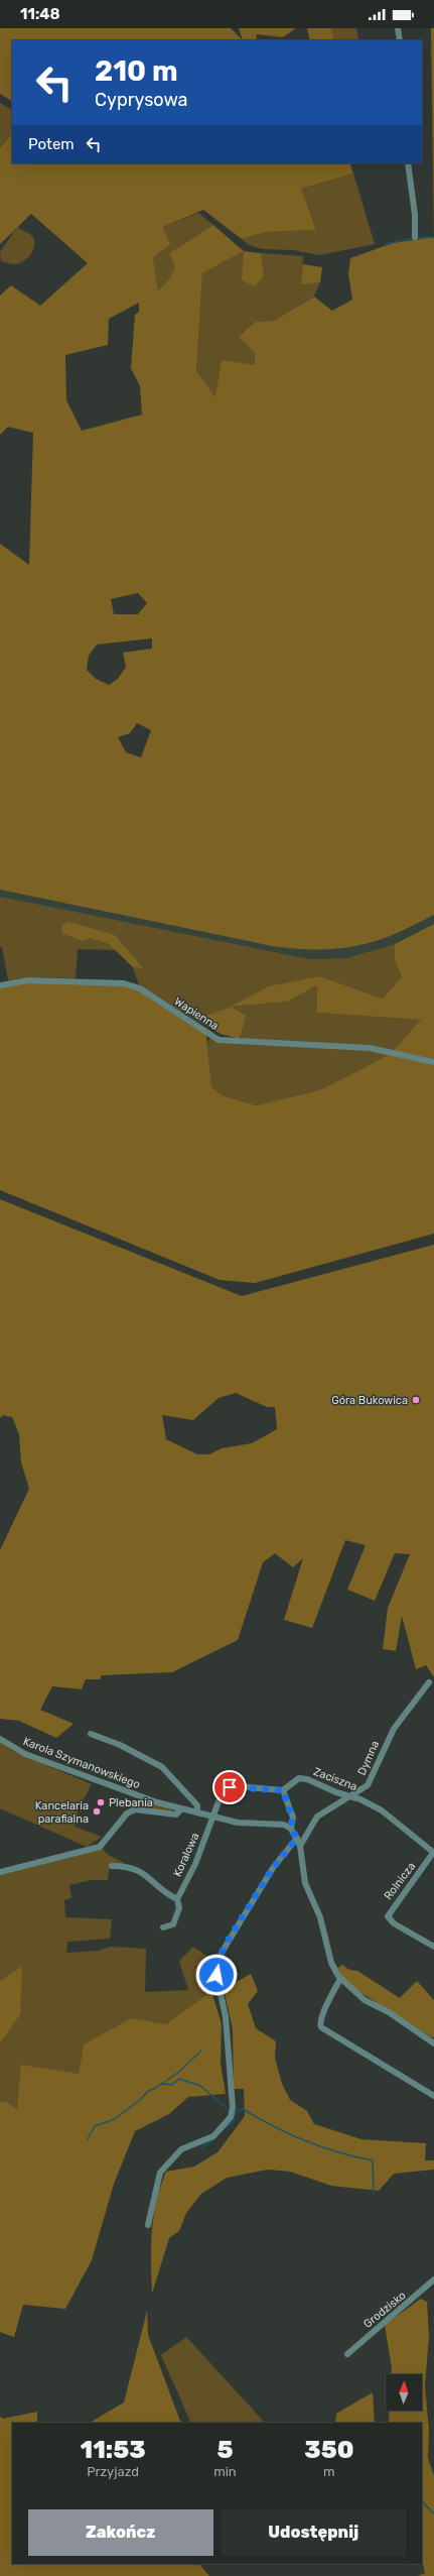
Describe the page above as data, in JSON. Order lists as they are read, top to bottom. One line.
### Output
{"streets":{"street":["Wapienna","Dymna","Karola Szymanowskiego","Zaciszna","Koralowa","Rolnicza","Grodzisko"]},"crossings":[["Dymna","Zaciszna"],["Karola Szymanowskiego","Koralowa"],["Zaciszna","Rolnicza"]],"places":["Góra Bukowica","Plebania","Kancelaria parafialna"],"north":"top","page":{"status":"11:48","turn":["210 m","Cyprysowa"],"then":"Potem","eta":["11:53","Przyjazd","5","min","350","m"],"buttons":["Zakończ","Udostępnij"]}}
